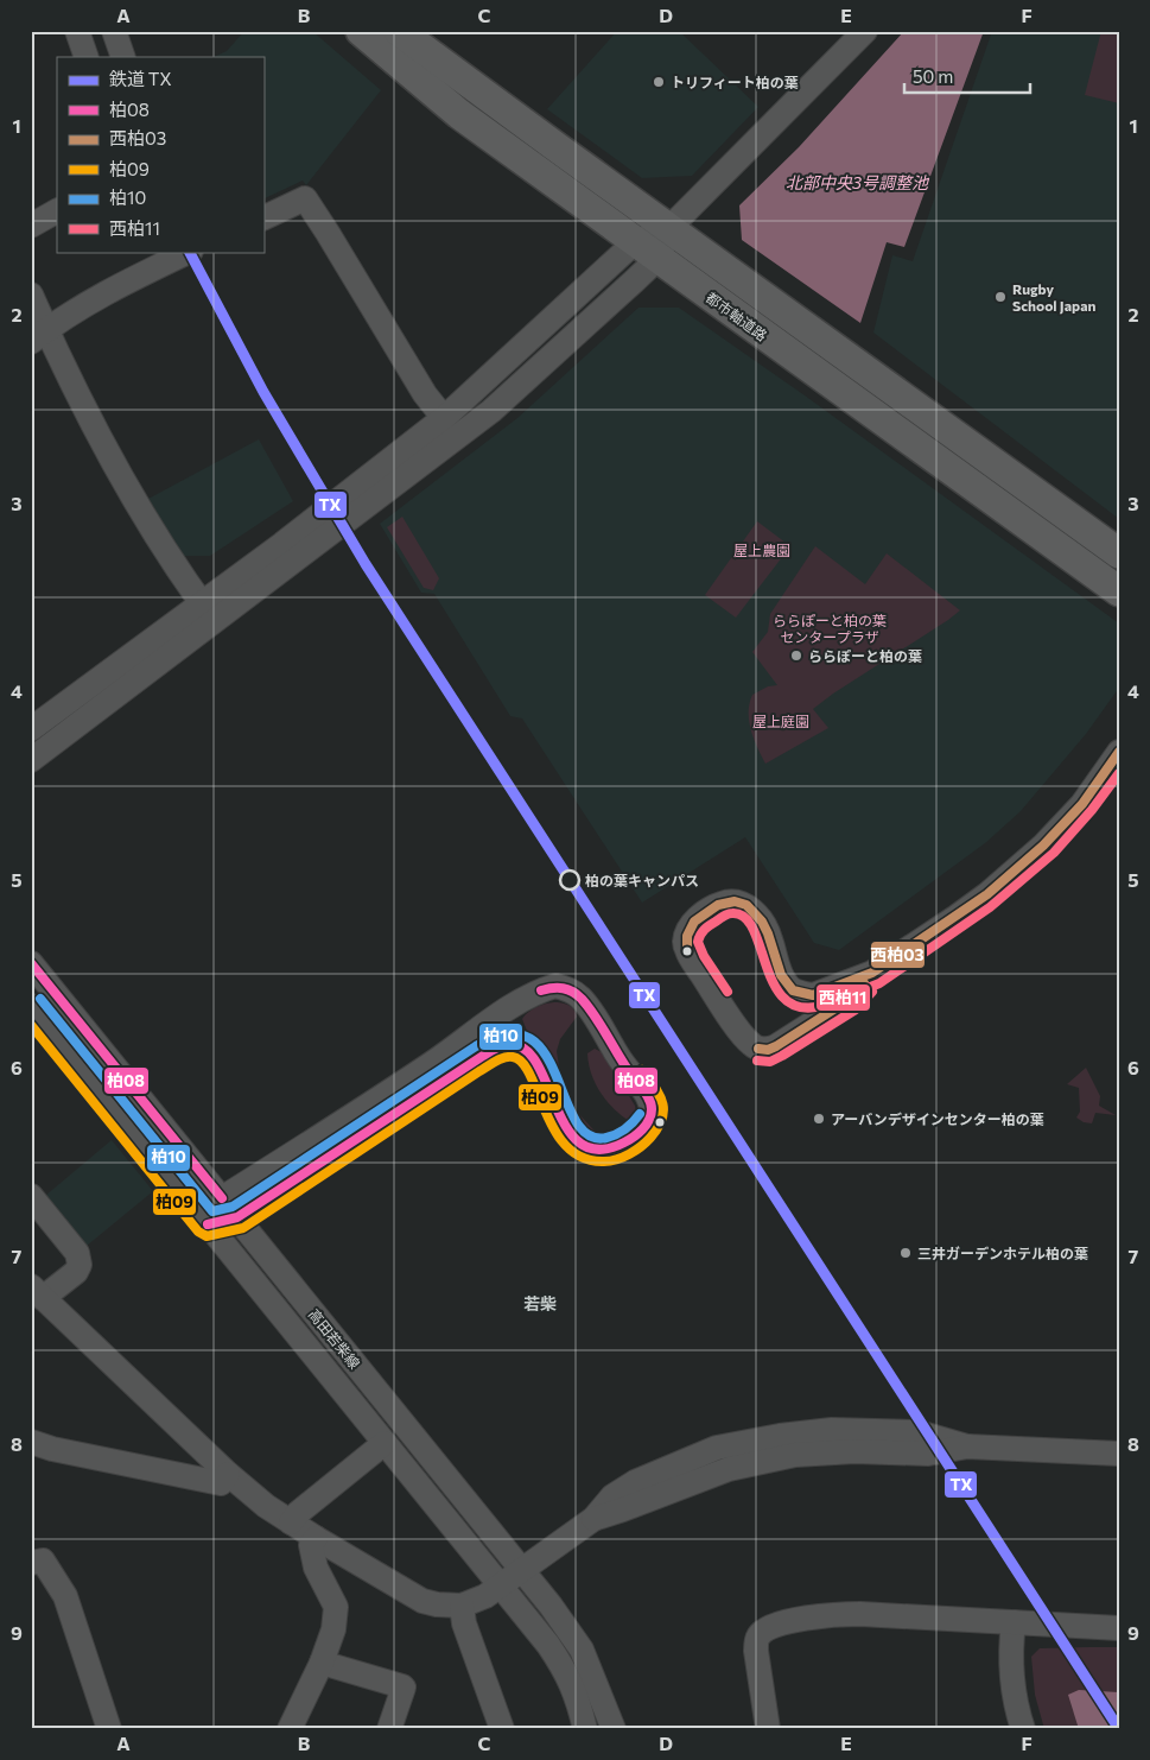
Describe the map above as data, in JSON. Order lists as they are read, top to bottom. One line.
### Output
{"streets":{"main road":["都市軸道路"],"street":["高田若柴線"]},"districts":["若柴"],"water":["北部中央3号調整池"],"parks":["屋上農園","ららぽーと柏の葉 センタープラザ","屋上庭園"],"places":["トリフィート柏の葉","Rugby School Japan","ららぽーと柏の葉","柏の葉キャンパス","アーバンデザインセンター柏の葉","三井ガーデンホテル柏の葉"],"lines":["rail line TX","transit line 西柏03","transit line 西柏11","transit line 柏08","transit line 柏10","transit line 柏09"],"legend":["鉄道 TX","柏08","西柏03","柏09","柏10","西柏11"],"scale_bar":"50 m","grid":{"columns":["A","B","C","D","E","F"],"rows":["1","2","3","4","5","6","7","8","9"]}}
